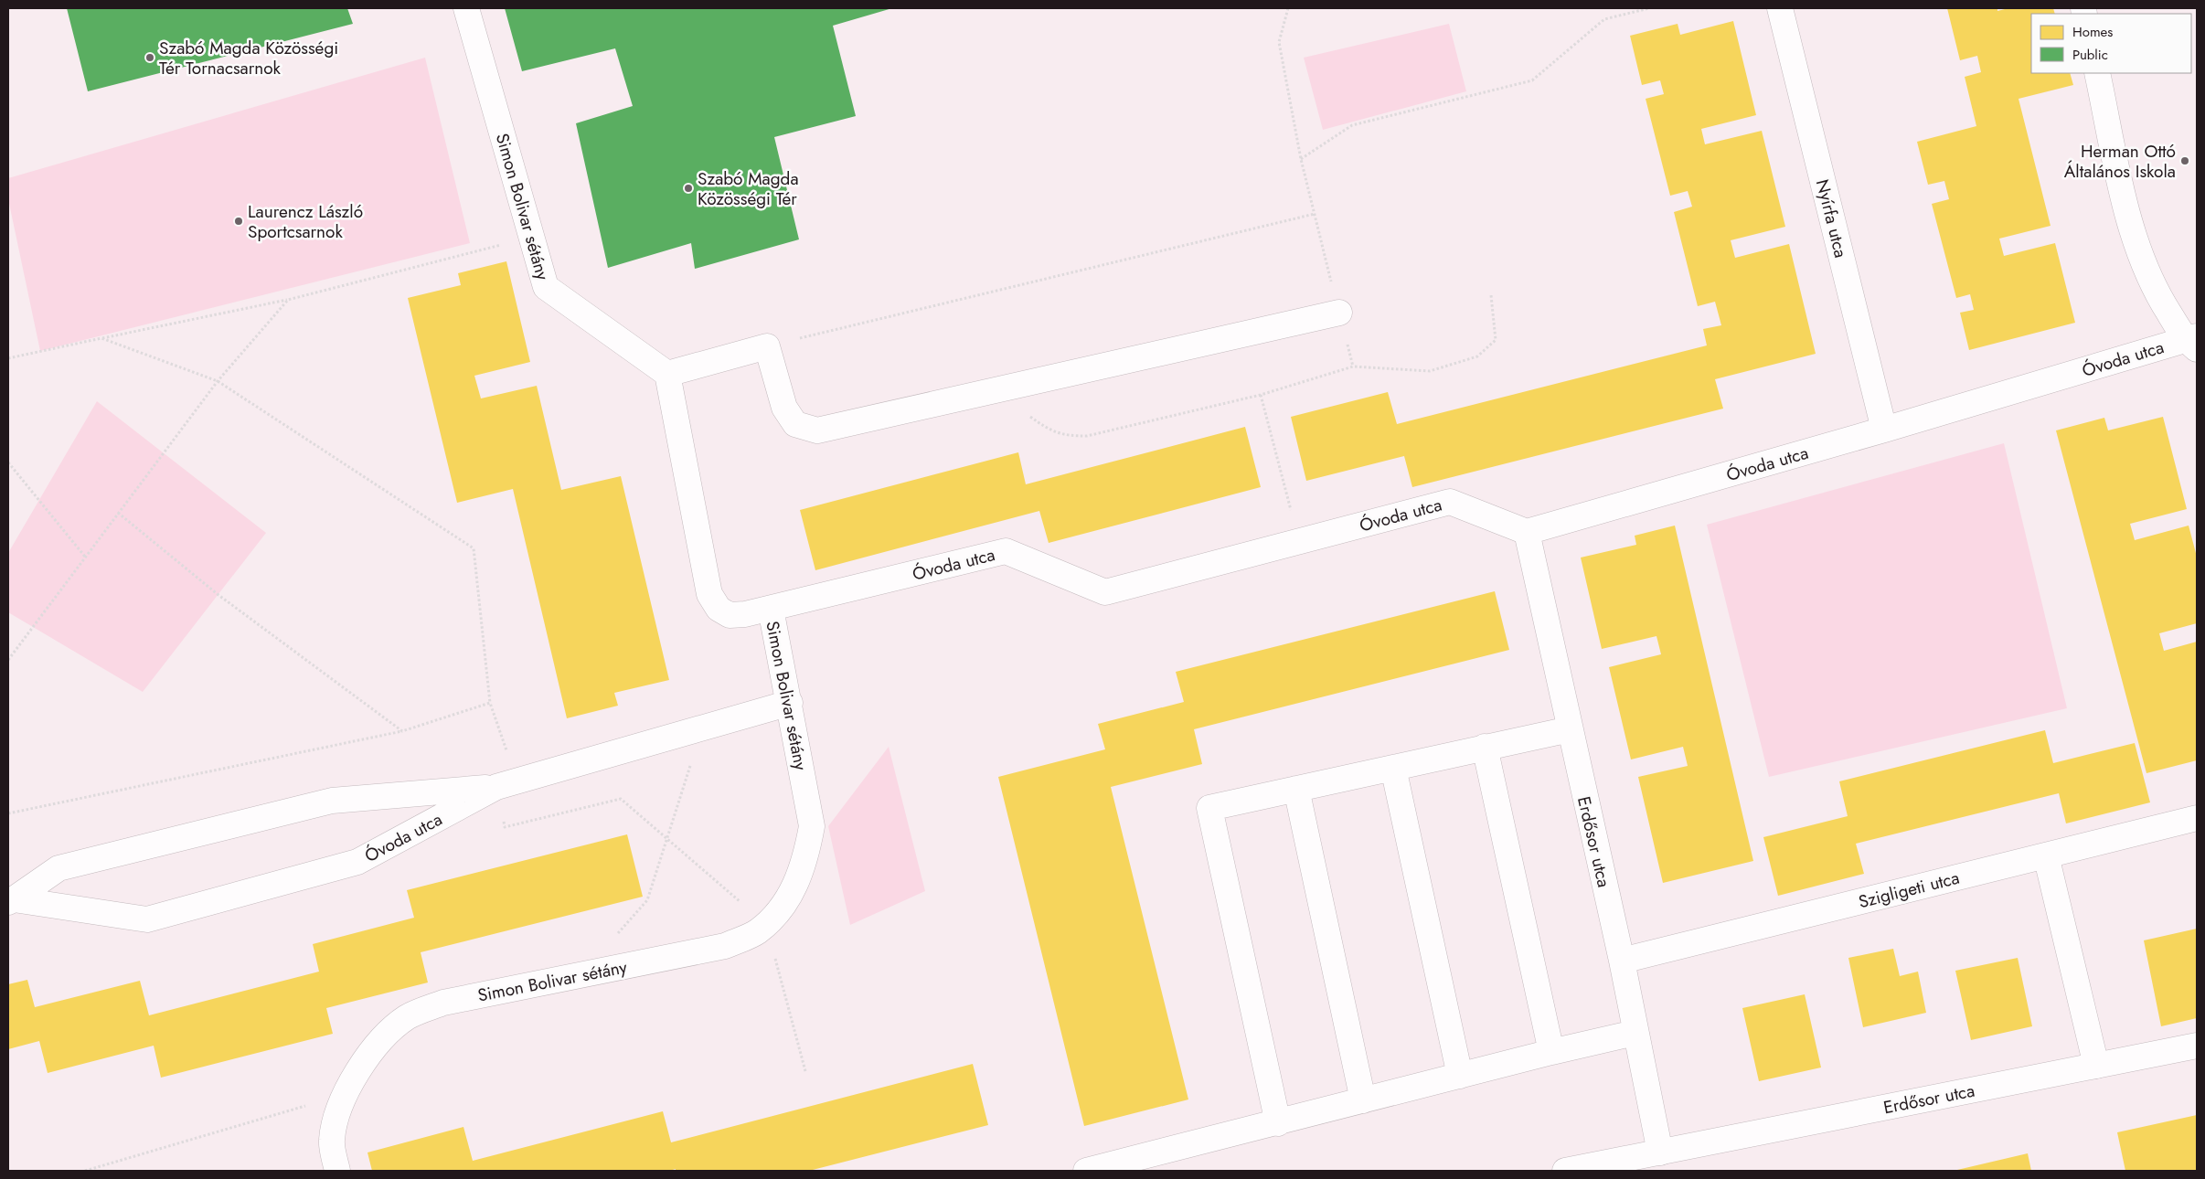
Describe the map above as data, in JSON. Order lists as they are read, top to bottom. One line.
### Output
{"streets":{"street":["Simon Bolivar sétány","Nyírfa utca","Óvoda utca","Erdősor utca","Szigligeti utca"]},"crossings":[["Simon Bolivar sétány","Óvoda utca"],["Nyírfa utca","Óvoda utca"],["Óvoda utca","Erdősor utca"],["Erdősor utca","Szigligeti utca"]],"places":["Szabó Magda Közösségi Tér Tornacsarnok","Herman Ottó Általános Iskola","Szabó Magda Közösségi Tér","Laurencz László Sportcsarnok"],"legend":["Homes","Public"]}
